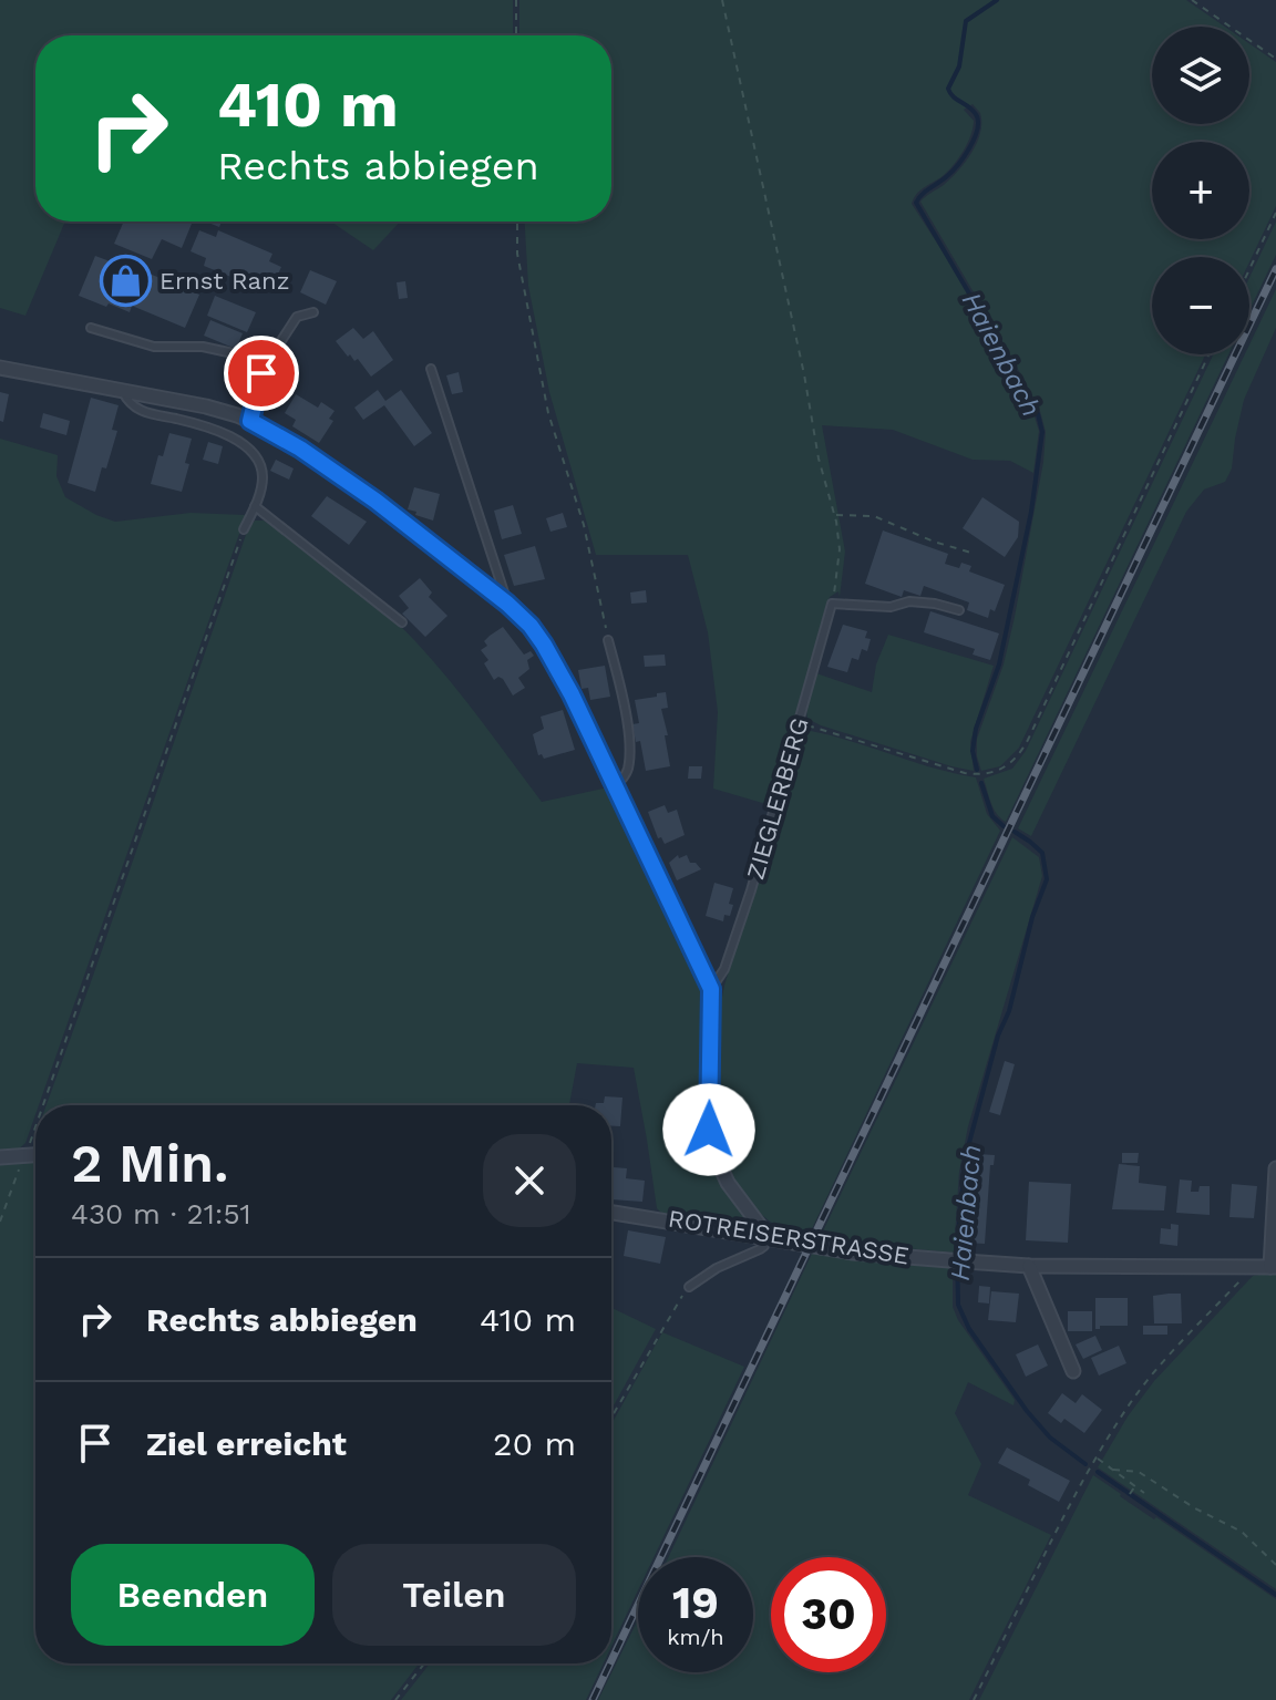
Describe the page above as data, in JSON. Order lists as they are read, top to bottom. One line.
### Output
{"streets":{"street":["ZIEGLERBERG","ROTREISERSTRASSE"]},"crossings":[["ZIEGLERBERG","ROTREISERSTRASSE"]],"water":["Haienbach"],"places":{"shop":["Ernst Ranz"]},"page":{"map_buttons":["+","−"],"turn":["410 m","Rechts abbiegen"],"heading":["2 Min.","430 m · 21:51"],"list":[{"name":"Rechts abbiegen","value":"410 m"},{"name":"Ziel erreicht","value":"20 m"}],"buttons":["Beenden","Teilen"],"speed":"19 km/h","limit":"30"}}
